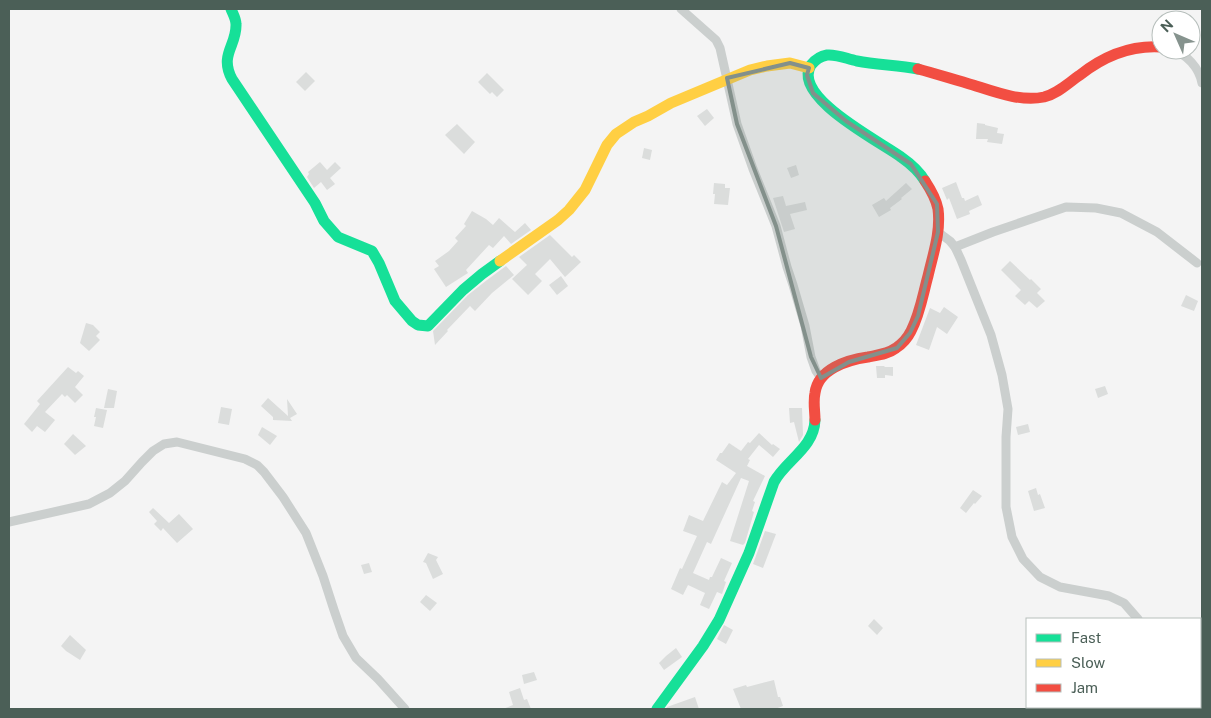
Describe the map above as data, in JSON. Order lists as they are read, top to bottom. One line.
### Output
{"legend":["Fast","Slow","Jam"],"north":"top left"}
